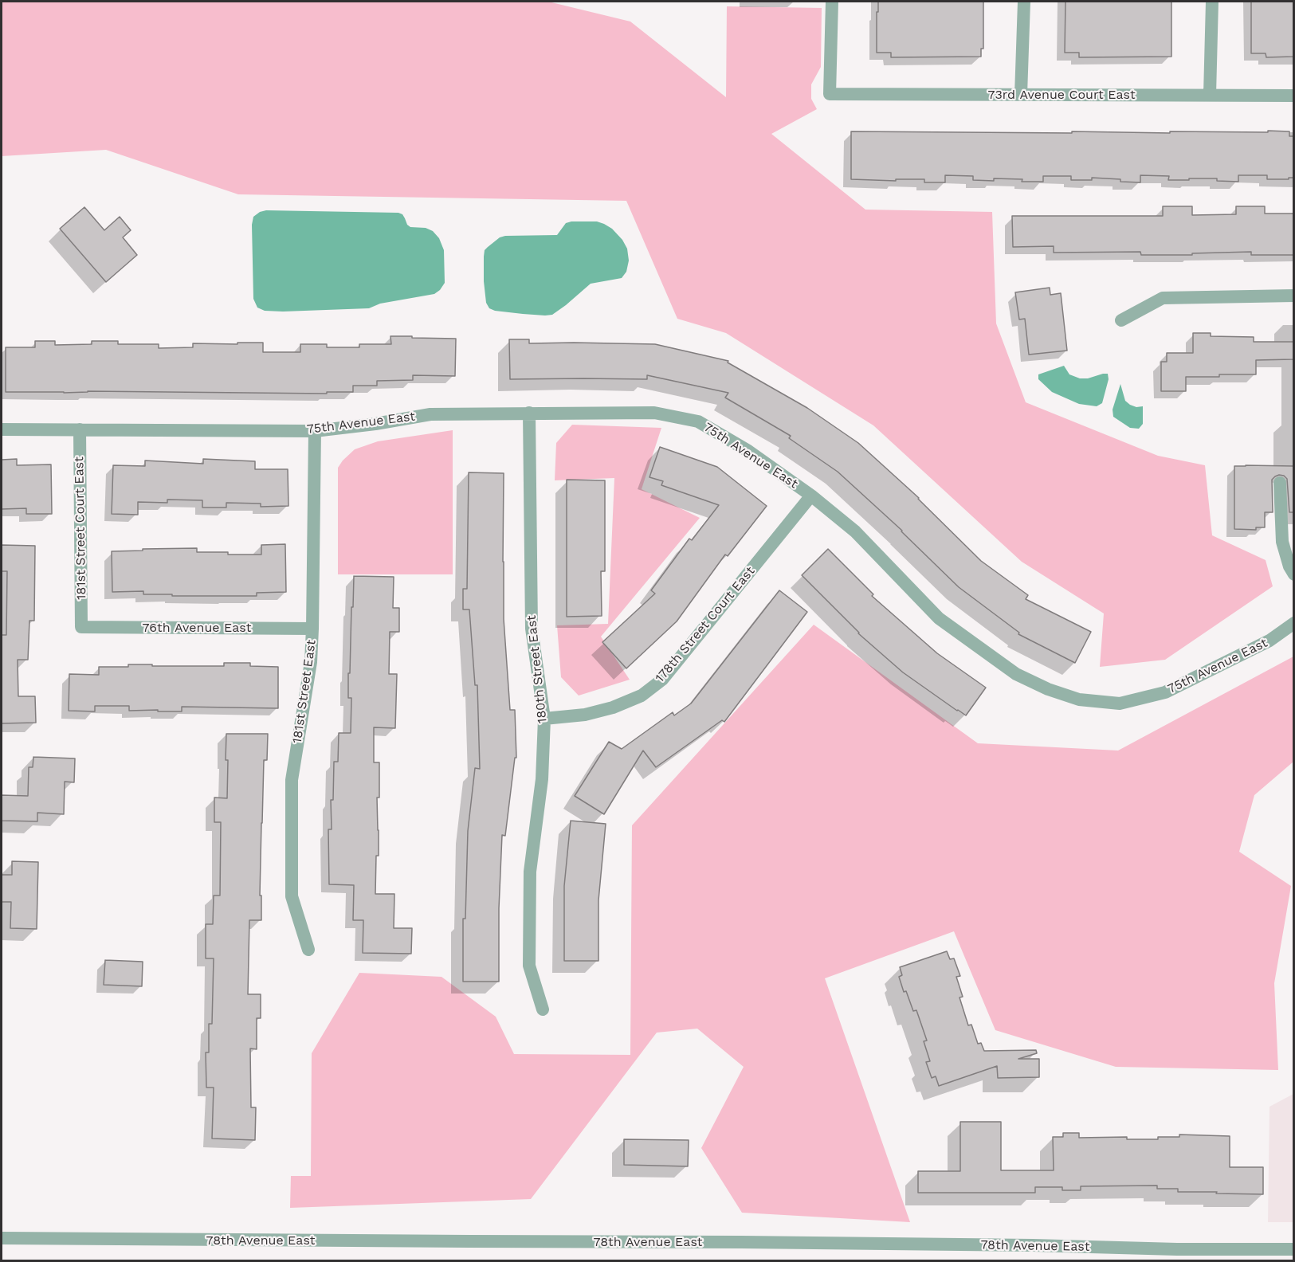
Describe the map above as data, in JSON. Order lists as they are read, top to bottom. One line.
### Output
{"streets":{"street":["73rd Avenue Court East","75th Avenue East","181st Street Court East","178th Street Court East","76th Avenue East","180th Street East","181st Street East","78th Avenue East"]},"crossings":[["75th Avenue East","181st Street Court East"],["75th Avenue East","178th Street Court East"],["75th Avenue East","180th Street East"],["75th Avenue East","181st Street East"],["181st Street Court East","76th Avenue East"],["178th Street Court East","180th Street East"],["76th Avenue East","181st Street East"]]}
